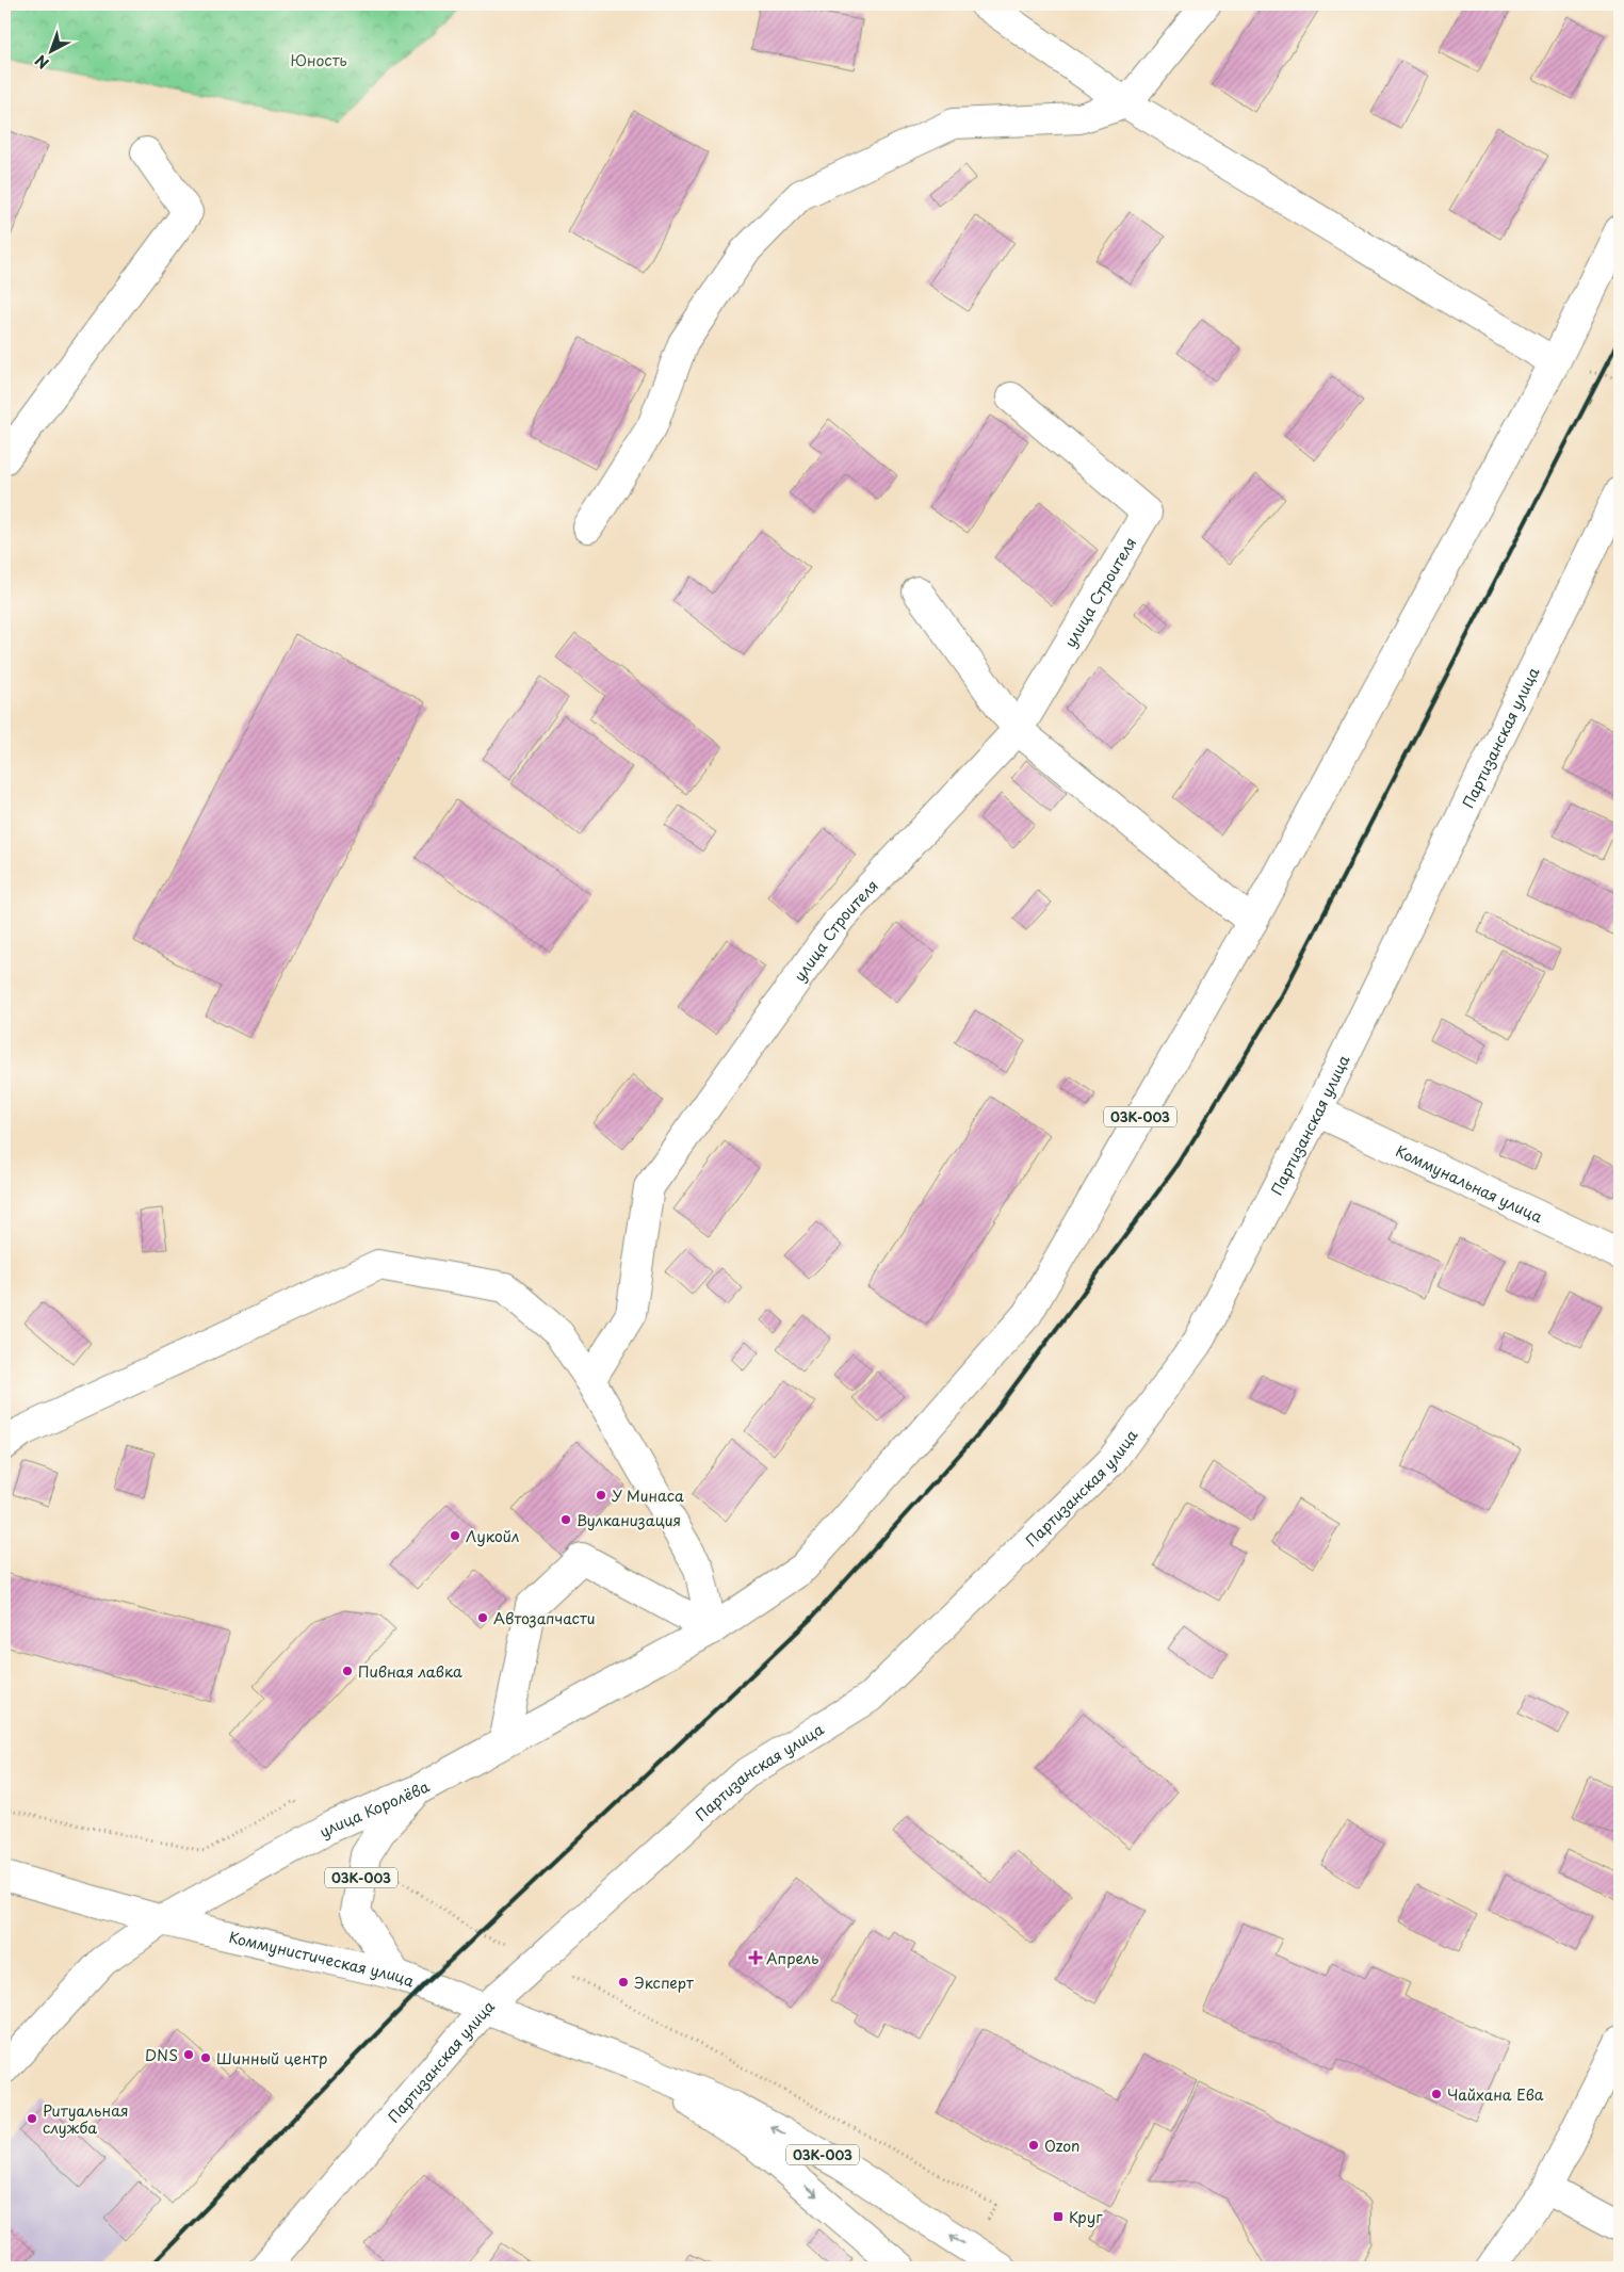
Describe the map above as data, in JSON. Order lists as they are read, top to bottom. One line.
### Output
{"streets":{"street":["улица Строителя","Партизанская улица","03К-003","Коммунальная улица","улица Королёва","Коммунистическая улица"]},"crossings":[["Партизанская улица","Коммунальная улица"],["Партизанская улица","Коммунистическая улица"],["03К-003","улица Королёва"],["улица Королёва","Коммунистическая улица"]],"parks":["Юность"],"places":{"other":["У Минаса","Вулканизация","Лукойл","Автозапчасти","Пивная лавка","Эксперт","DNS","Шинный центр","Чайхана Ева","Ритуальная служба","Ozon"],"health":["Апрель"],"transit":["Круг"]},"north":"bottom left"}
